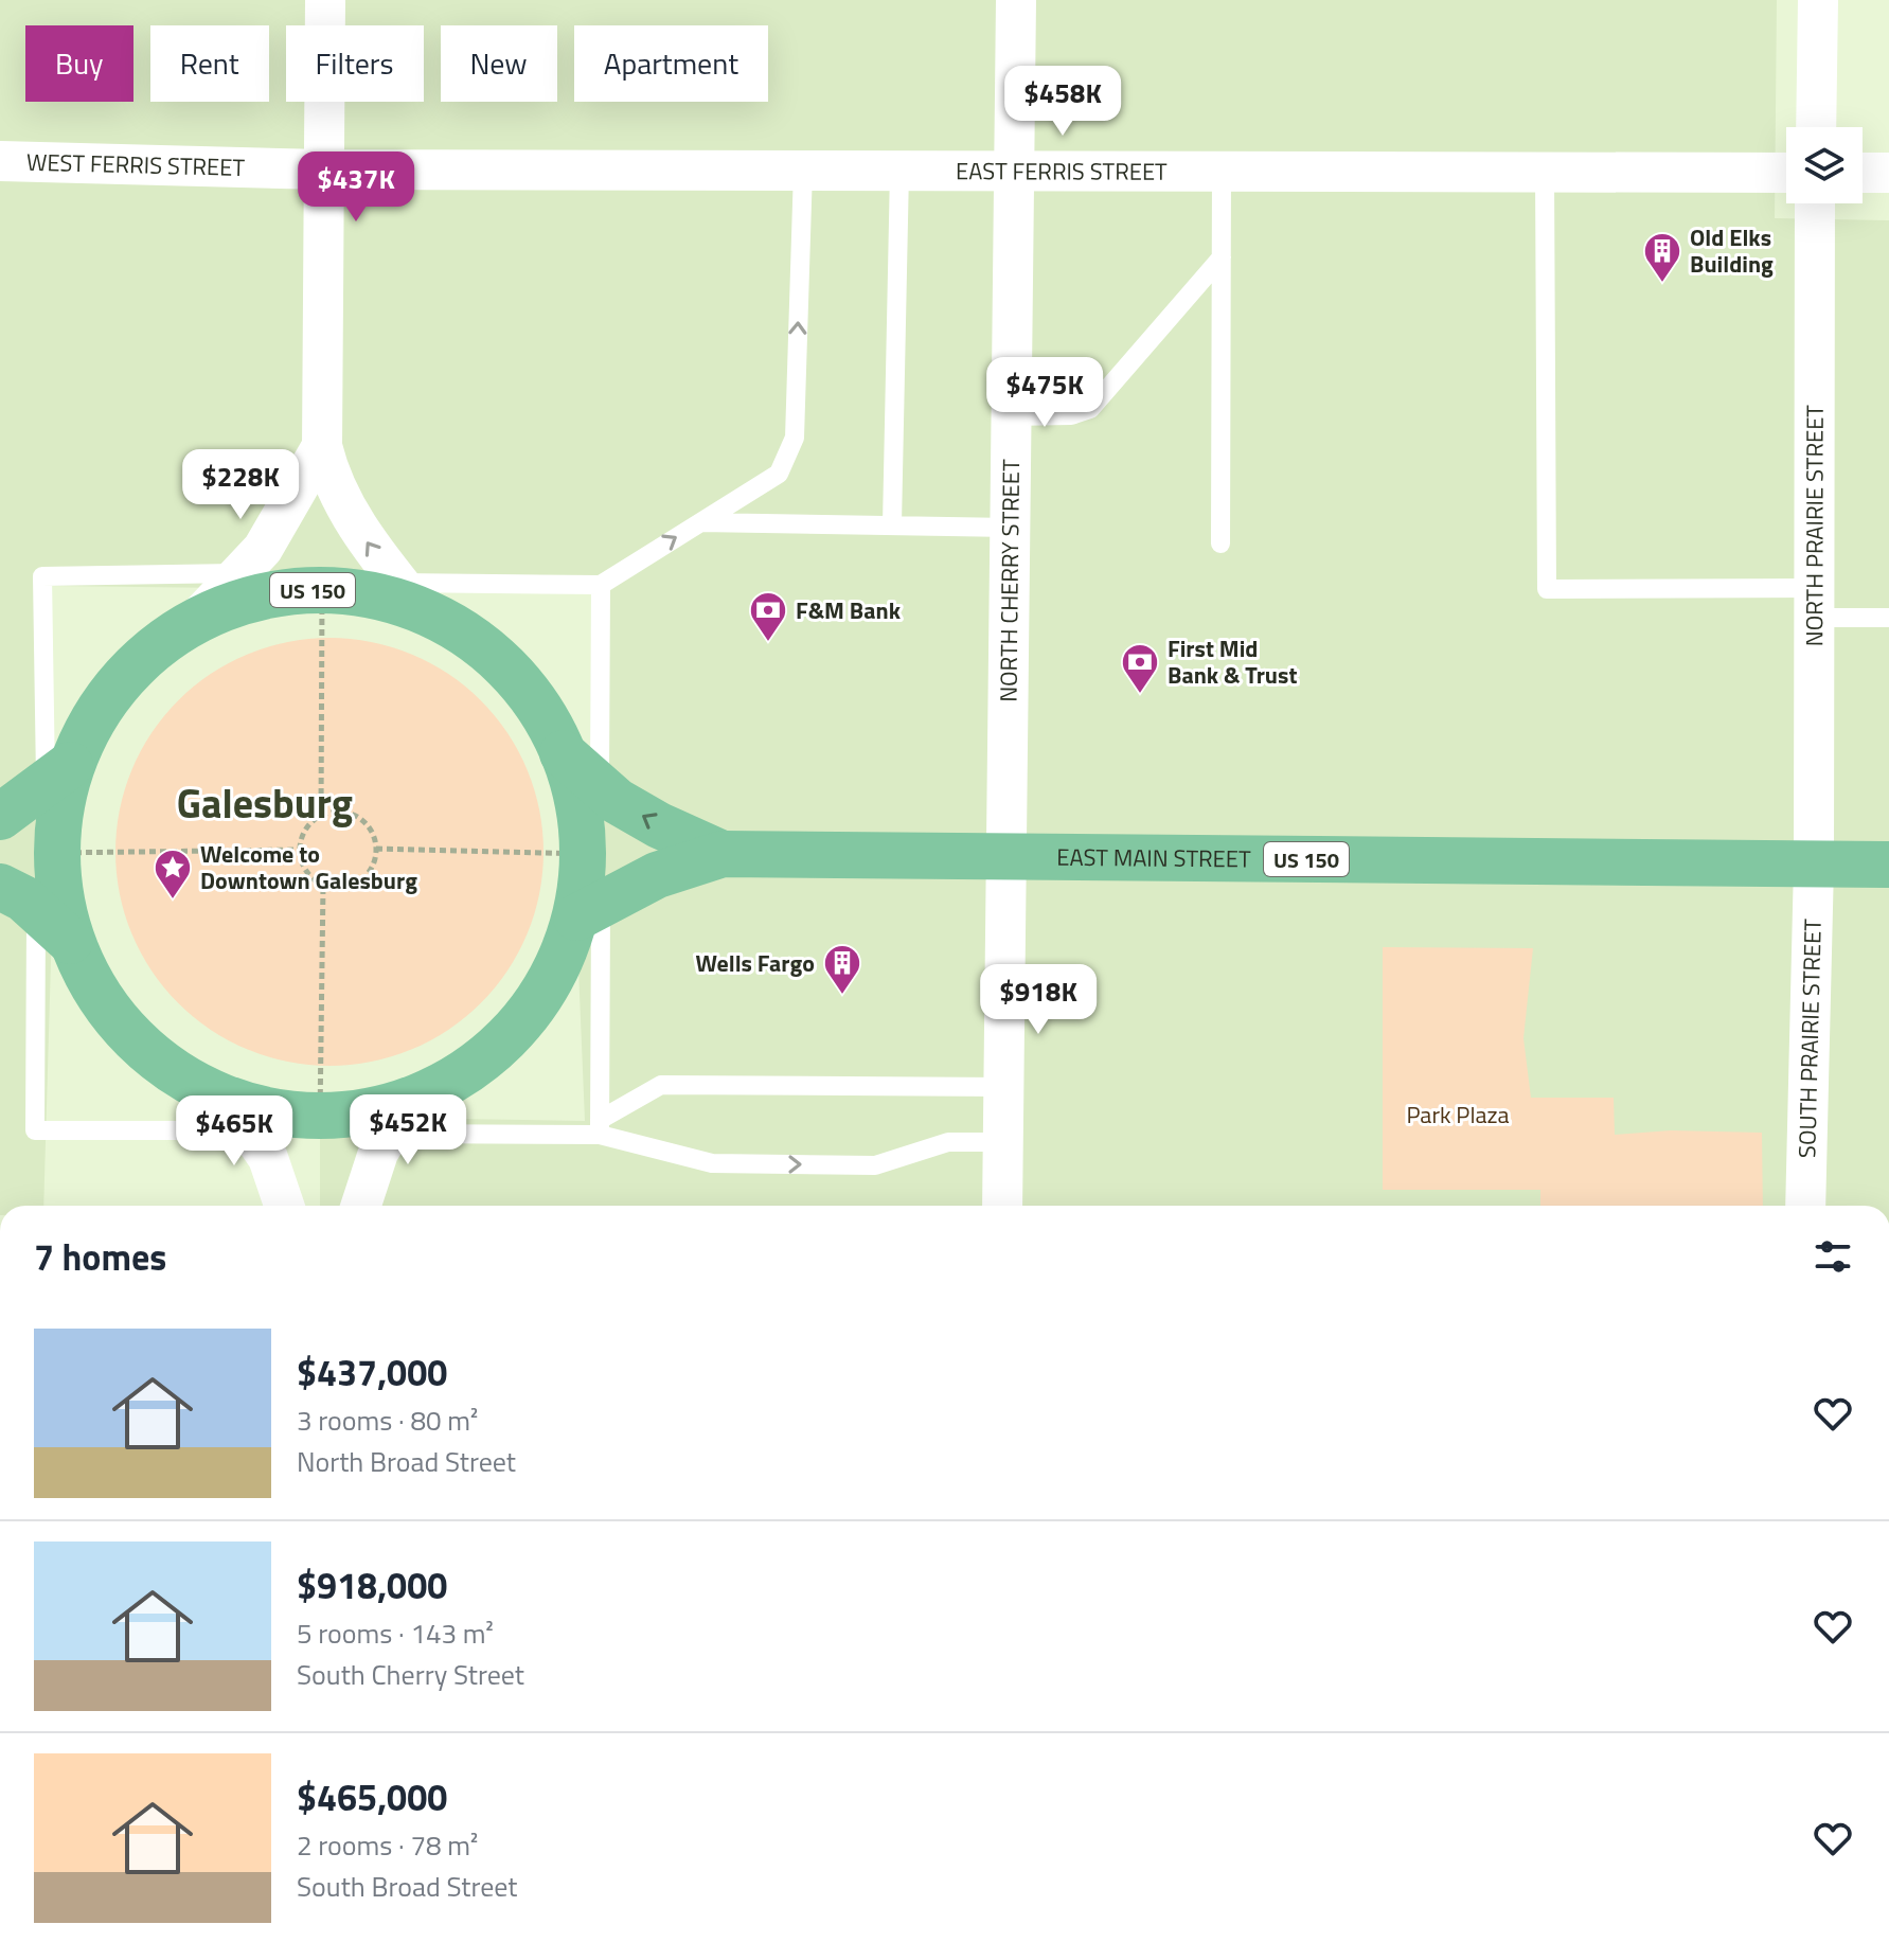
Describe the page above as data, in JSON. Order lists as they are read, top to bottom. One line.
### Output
{"streets":{"main road":["US 150","EAST MAIN STREET"],"street":["WEST FERRIS STREET","EAST FERRIS STREET","NORTH PRAIRIE STREET","NORTH CHERRY STREET","SOUTH PRAIRIE STREET"]},"crossings":[["WEST FERRIS STREET","EAST FERRIS STREET"],["EAST FERRIS STREET","NORTH CHERRY STREET"],["NORTH PRAIRIE STREET","EAST MAIN STREET"],["NORTH PRAIRIE STREET","SOUTH PRAIRIE STREET"],["NORTH CHERRY STREET","EAST MAIN STREET"],["US 150","EAST MAIN STREET"],["EAST MAIN STREET","SOUTH PRAIRIE STREET"]],"districts":["Galesburg"],"parks":["Park Plaza"],"places":{"building":["Old Elks Building","Wells Fargo"],"bank":["F&M Bank","First Mid Bank & Trust"],"place":["Welcome to Downtown Galesburg"]},"page":{"chip":["Buy","Rent","Filters","New","Apartment"],"price":["$458K","$437K","$475K","$228K","$918K","$452K","$465K"],"heading":"7 homes","list":[{"name":"$437,000","note":"3 rooms · 80 m² · North Broad Street"},{"name":"$918,000","note":"5 rooms · 143 m² · South Cherry Street"},{"name":"$465,000","note":"2 rooms · 78 m² · South Broad Street"}]}}
